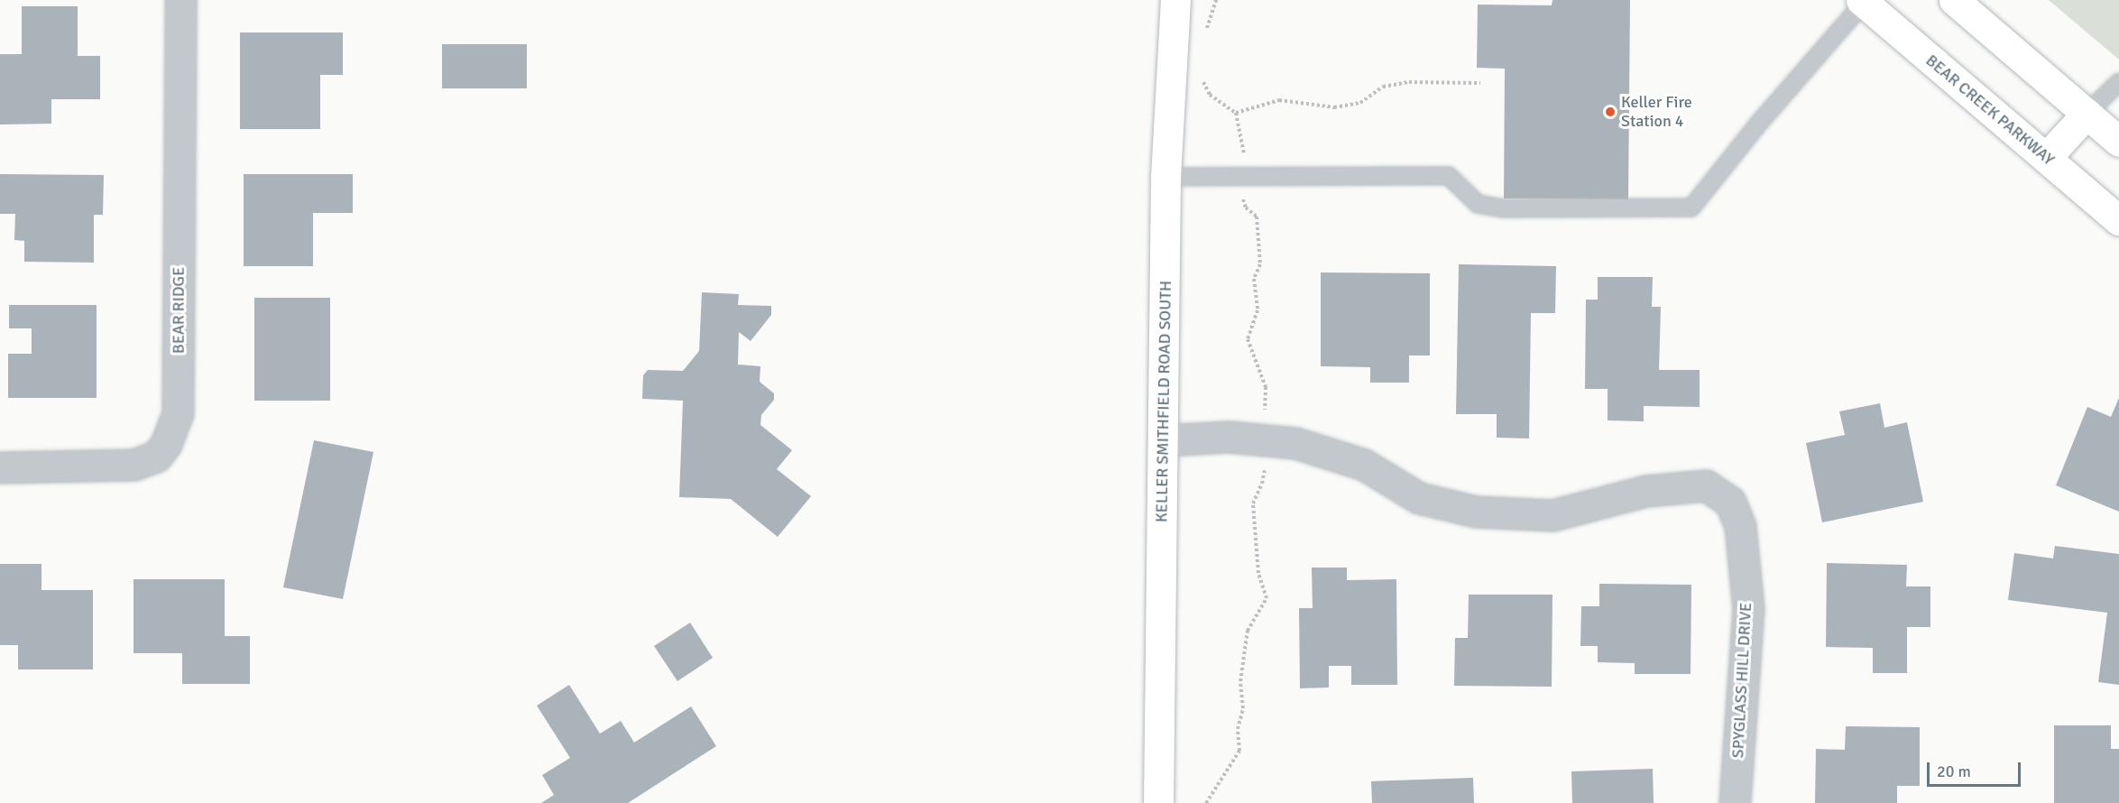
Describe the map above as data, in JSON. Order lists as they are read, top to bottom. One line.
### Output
{"streets":{"main road":["BEAR CREEK PARKWAY","KELLER SMITHFIELD ROAD SOUTH"],"street":["BEAR RIDGE","SPYGLASS HILL DRIVE"]},"crossings":[["KELLER SMITHFIELD ROAD SOUTH","SPYGLASS HILL DRIVE"]],"places":["Keller Fire Station 4"],"scale_bar":"20 m"}
